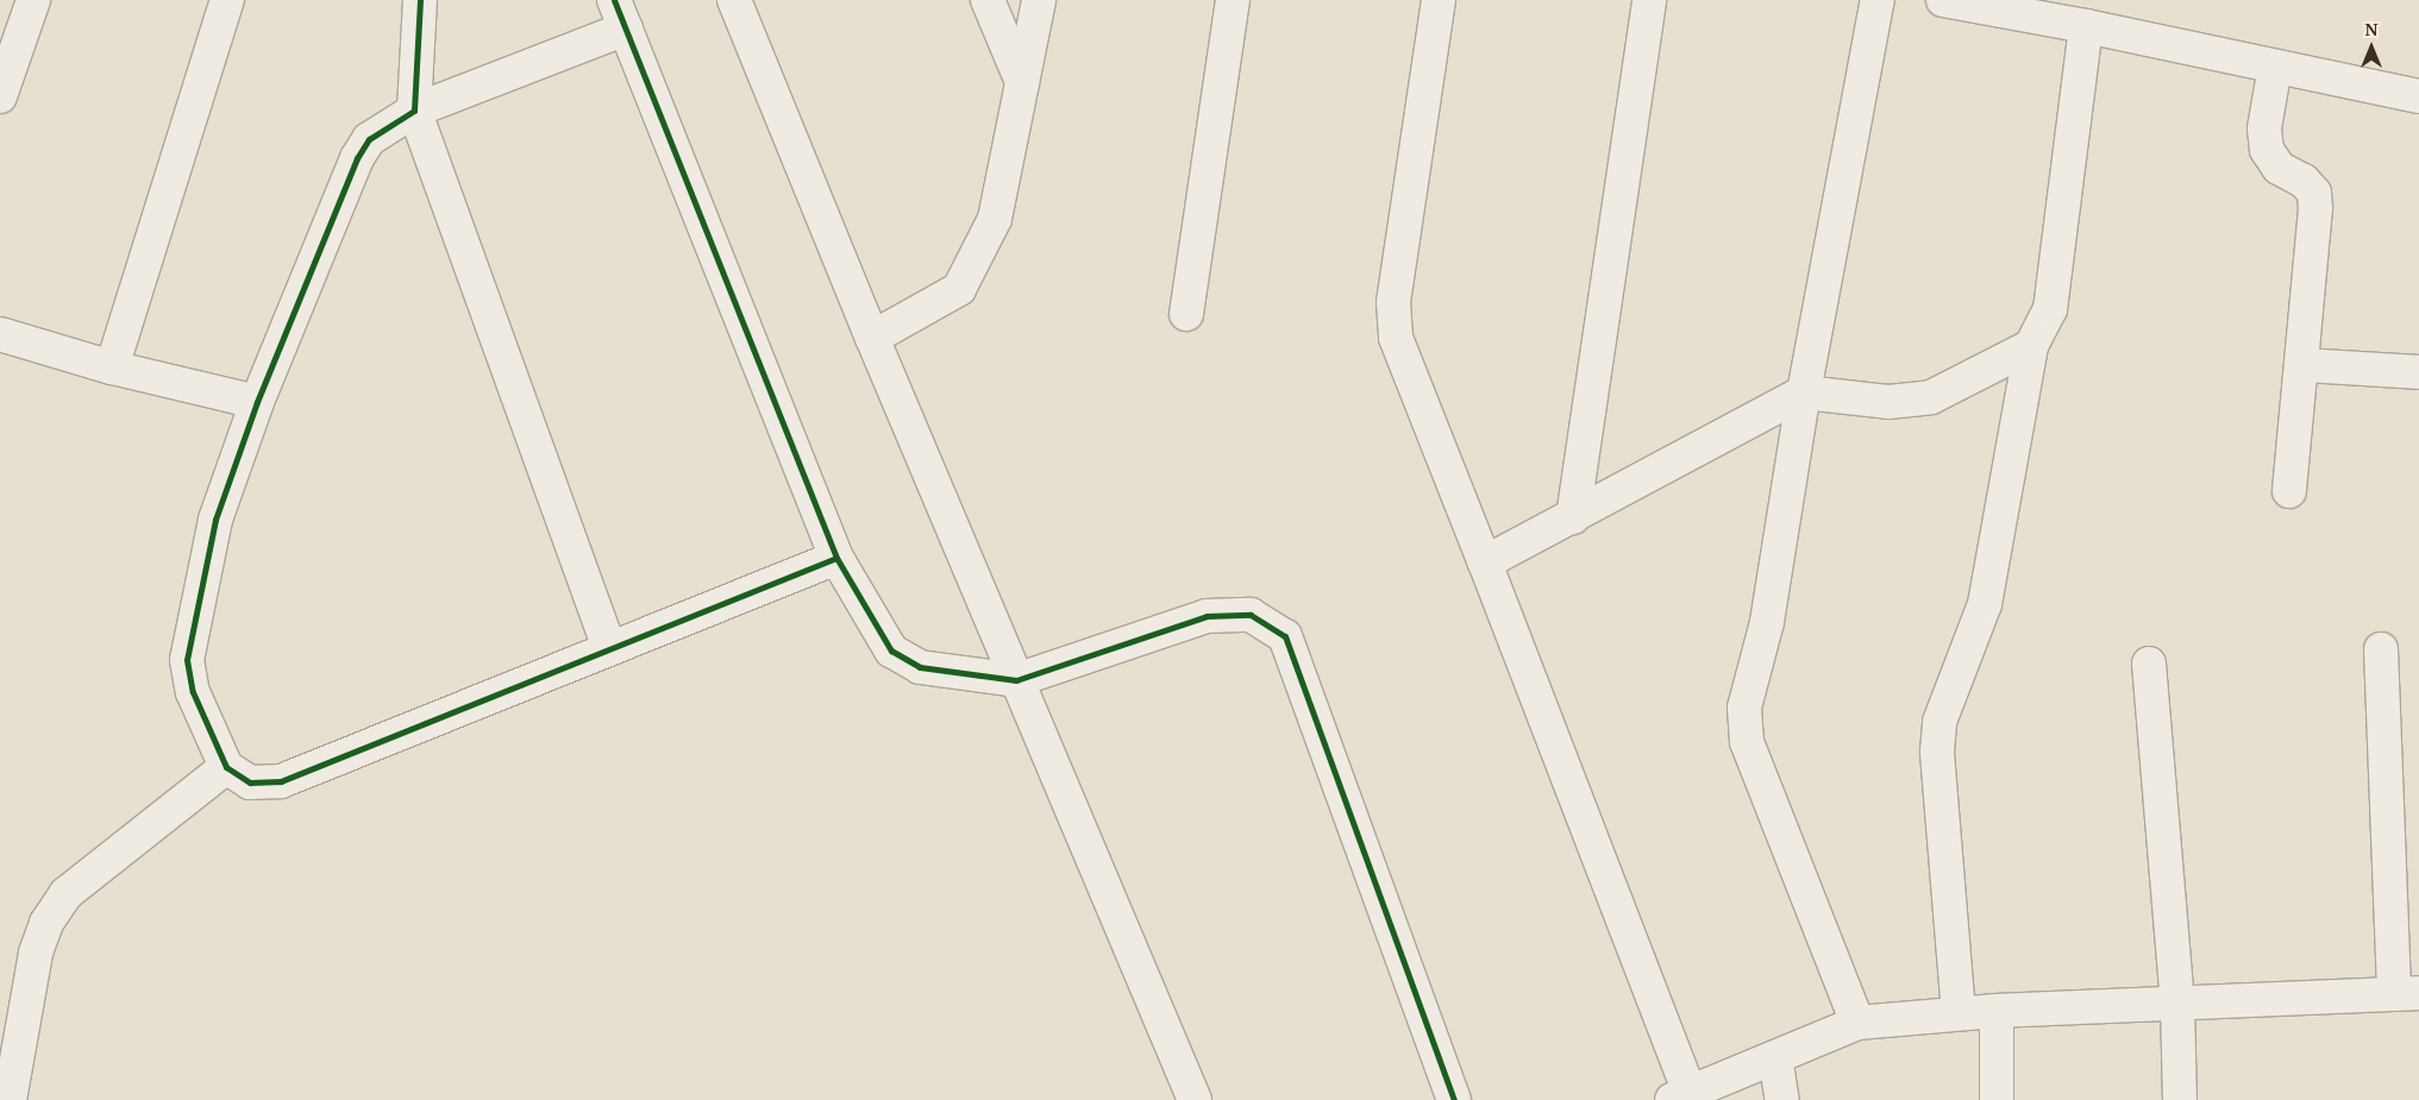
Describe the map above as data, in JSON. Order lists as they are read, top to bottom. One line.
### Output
{"north":"top"}
